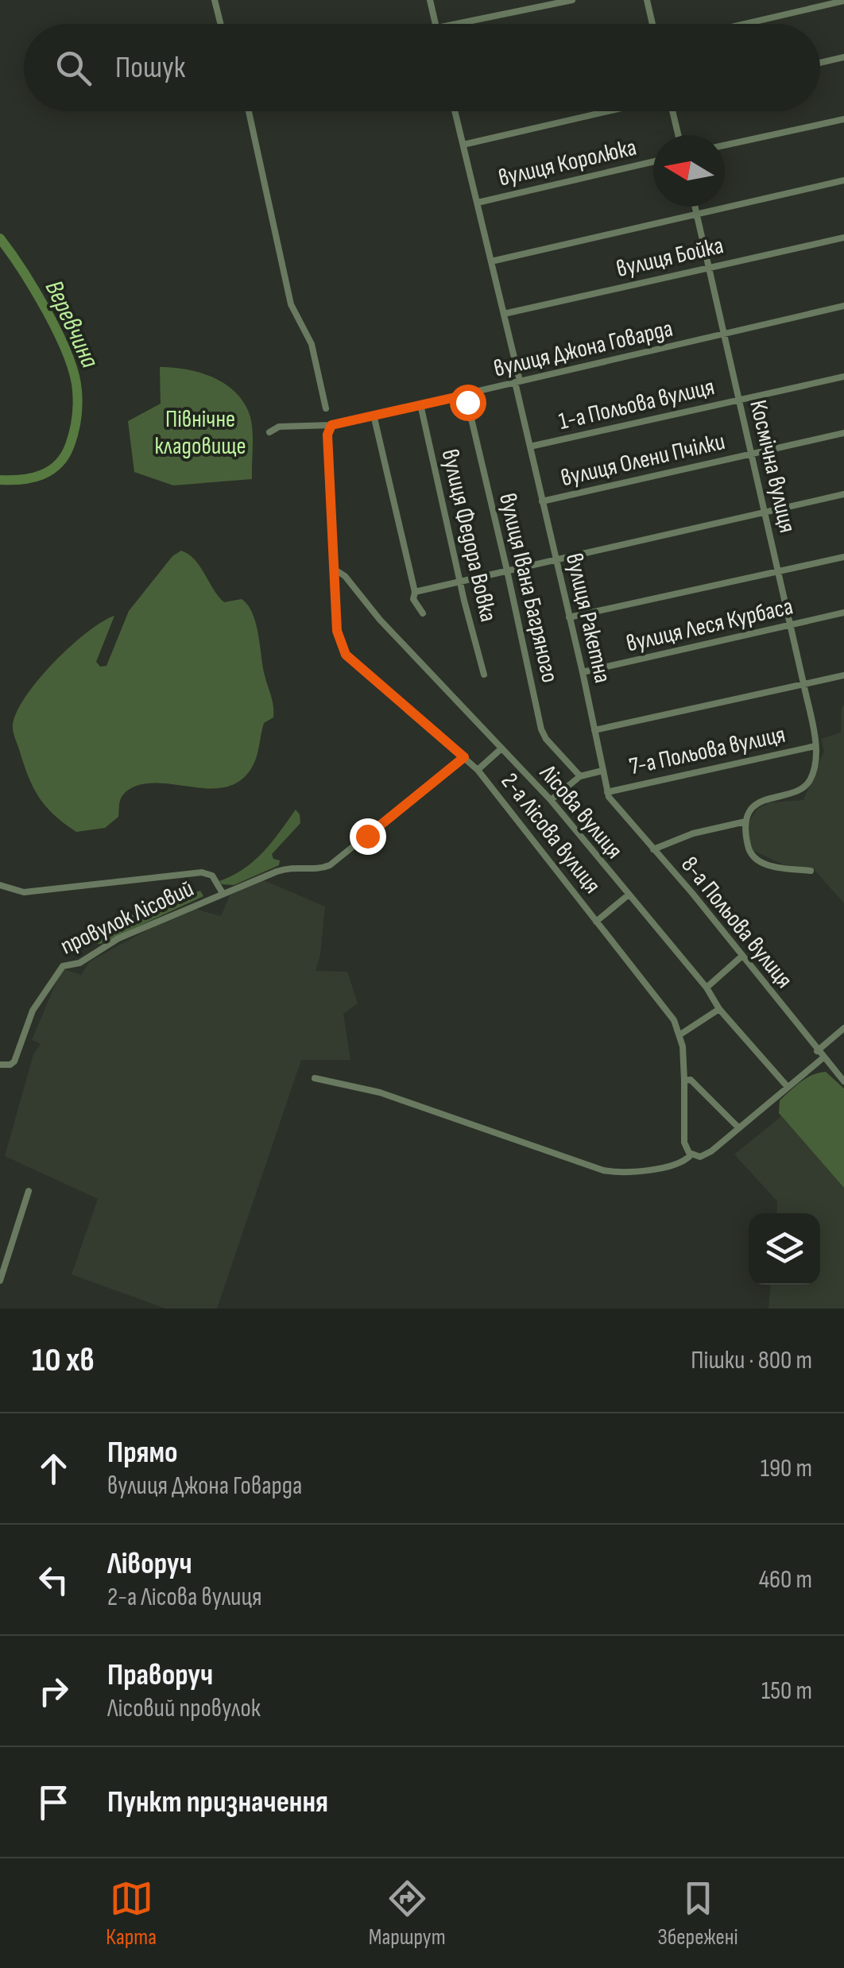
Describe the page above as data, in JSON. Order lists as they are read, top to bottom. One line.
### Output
{"streets":{"street":["вулиця Королюка","вулиця Бойка","вулиця Джона Говарда","1-а Польова вулиця","вулиця Олени Пчілки","Космічна вулиця","вулиця Федора Вовка","вулиця Івана Багряного","вулиця Ракетна","вулиця Леся Курбаса","7-а Польова вулиця","Лісова вулиця","2-а Лісова вулиця","провулок Лісовий","8-а Польова вулиця"]},"crossings":[["вулиця Королюка","вулиця Ракетна"],["вулиця Бойка","Космічна вулиця"],["вулиця Бойка","вулиця Ракетна"],["вулиця Джона Говарда","Космічна вулиця"],["вулиця Джона Говарда","вулиця Федора Вовка"],["вулиця Джона Говарда","вулиця Івана Багряного"],["вулиця Джона Говарда","вулиця Ракетна"],["вулиця Джона Говарда","2-а Лісова вулиця"],["1-а Польова вулиця","Космічна вулиця"],["1-а Польова вулиця","вулиця Ракетна"],["вулиця Олени Пчілки","Космічна вулиця"],["вулиця Олени Пчілки","вулиця Ракетна"],["Космічна вулиця","вулиця Леся Курбаса"],["Космічна вулиця","7-а Польова вулиця"],["вулиця Ракетна","вулиця Леся Курбаса"],["вулиця Ракетна","7-а Польова вулиця"],["вулиця Ракетна","8-а Польова вулиця"],["Лісова вулиця","2-а Лісова вулиця"],["2-а Лісова вулиця","провулок Лісовий"]],"water":["Веревчина"],"parks":["Північне кладовище"],"north":"left","page":{"search":"Пошук","heading":["10 хв","Пішки · 800 m"],"list":[["Прямо","вулиця Джона Говарда","190 m"],["Ліворуч","2-а Лісова вулиця","460 m"],["Праворуч","Лісовий провулок","150 m"],"Пункт призначення"],"nav":["Карта","Маршрут","Збережені"]}}
